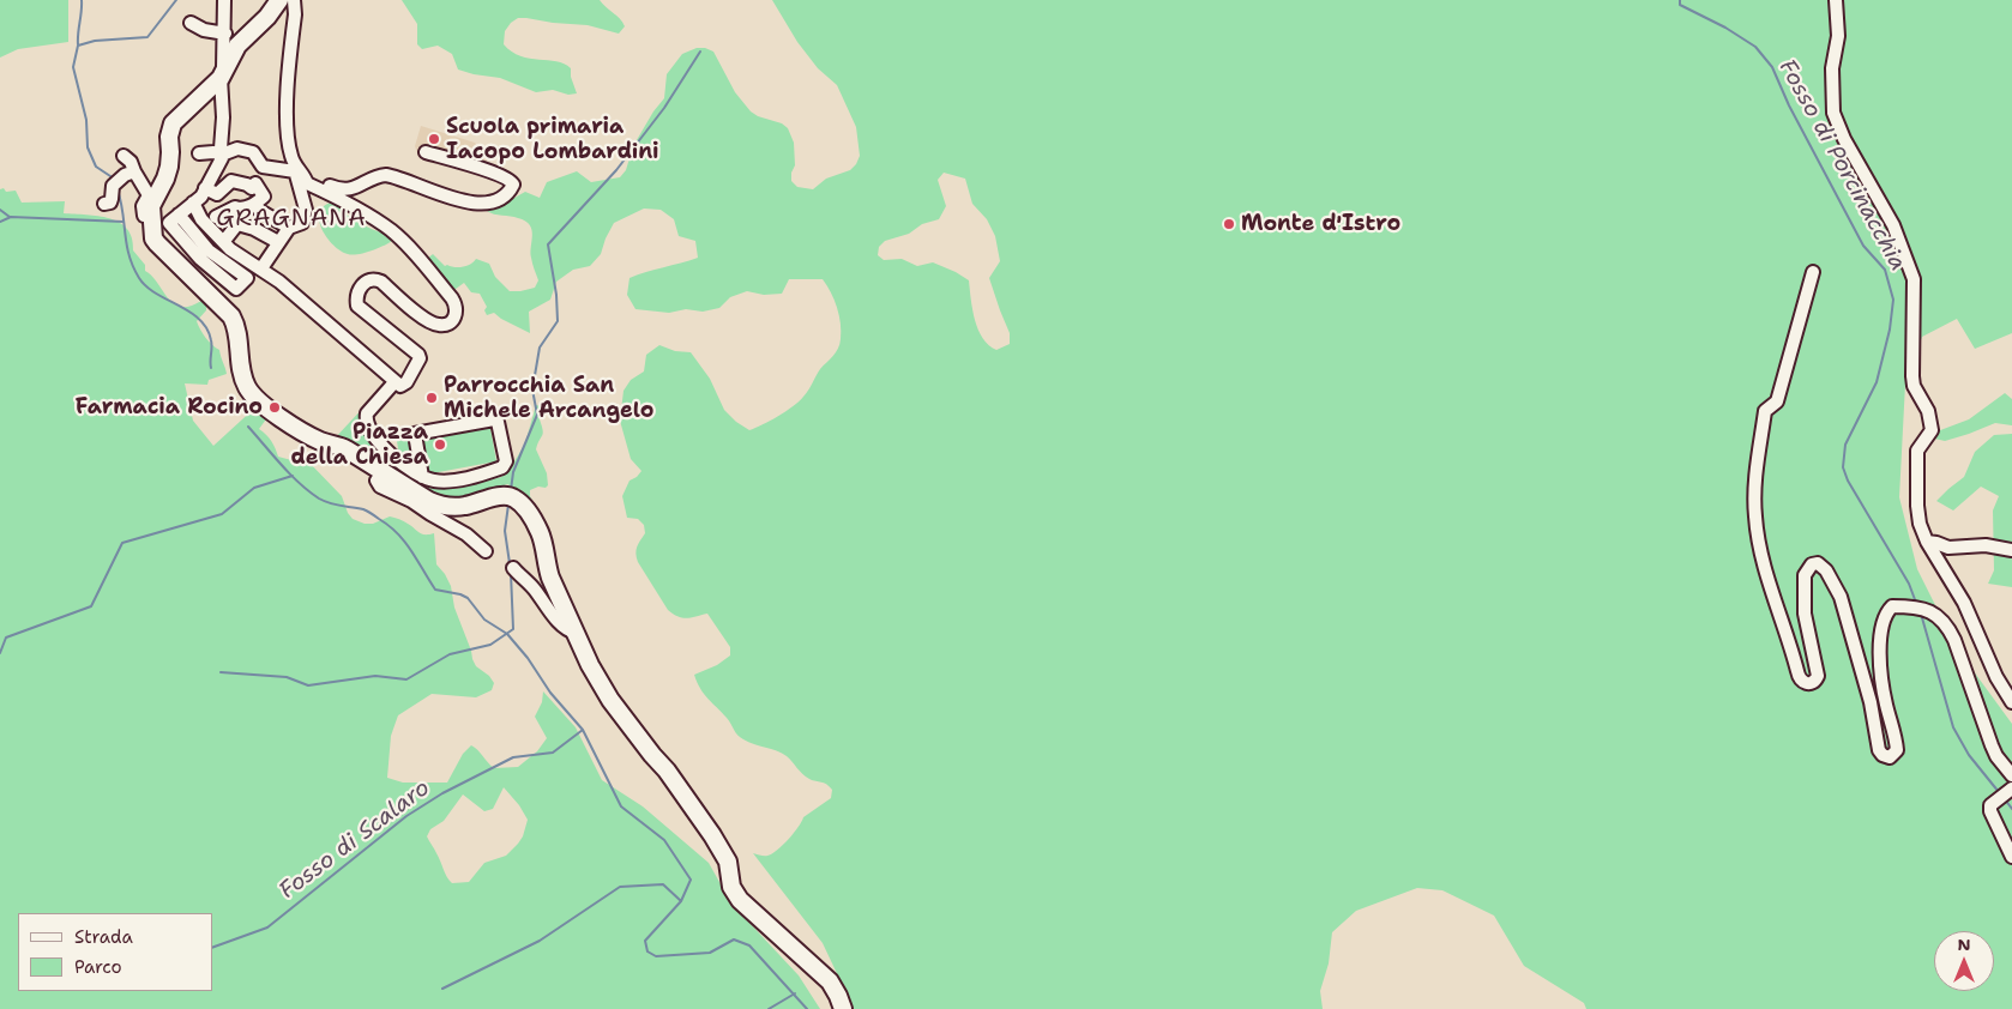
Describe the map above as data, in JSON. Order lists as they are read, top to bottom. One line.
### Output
{"districts":["GRAGNANA"],"water":["Fosso di Porcinacchia","Fosso di Scalaro"],"places":["Scuola primaria Iacopo Lombardini","Monte d'Istro","Parrocchia San Michele Arcangelo","Farmacia Rocino","Piazza della Chiesa"],"legend":["Strada","Parco"],"north":"top"}
